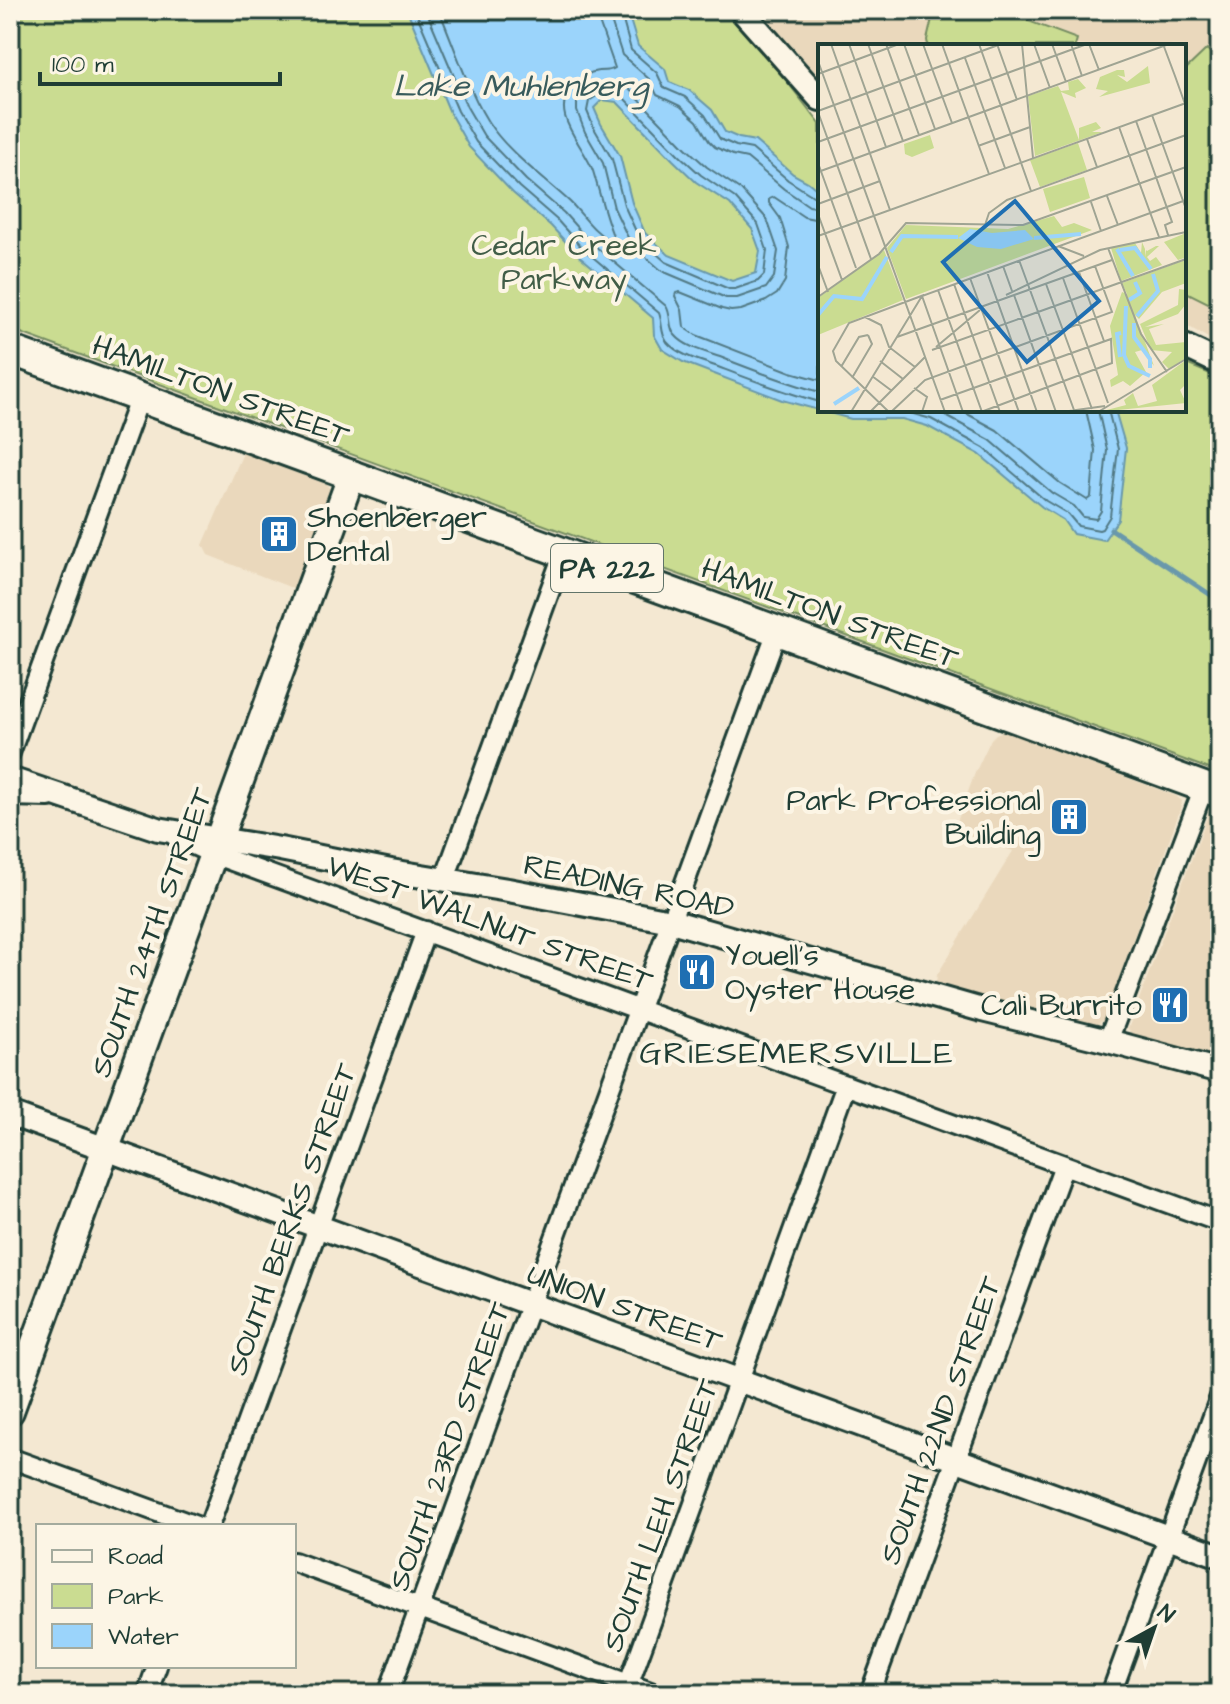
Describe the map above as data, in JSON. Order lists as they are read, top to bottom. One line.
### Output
{"streets":{"main road":["HAMILTON STREET","PA 222","SOUTH 24TH STREET"],"street":["READING ROAD","WEST WALNUT STREET","SOUTH BERKS STREET","UNION STREET","SOUTH 22ND STREET","SOUTH 23RD STREET","SOUTH LEH STREET"]},"crossings":[["HAMILTON STREET","SOUTH 24TH STREET"],["HAMILTON STREET","SOUTH 23RD STREET"],["READING ROAD","WEST WALNUT STREET"],["READING ROAD","SOUTH 24TH STREET"],["READING ROAD","SOUTH 23RD STREET"],["WEST WALNUT STREET","SOUTH 24TH STREET"],["WEST WALNUT STREET","SOUTH BERKS STREET"],["WEST WALNUT STREET","SOUTH 22ND STREET"],["WEST WALNUT STREET","SOUTH 23RD STREET"],["WEST WALNUT STREET","SOUTH LEH STREET"],["SOUTH 24TH STREET","UNION STREET"],["SOUTH BERKS STREET","UNION STREET"],["UNION STREET","SOUTH 22ND STREET"],["UNION STREET","SOUTH 23RD STREET"],["UNION STREET","SOUTH LEH STREET"]],"districts":["GRIESEMERSVILLE"],"water":["Lake Muhlenberg"],"parks":["Cedar Creek Parkway"],"places":{"building":["Shoenberger Dental","Park Professional Building"],"restaurant":["Youell's Oyster House","Cali Burrito"]},"legend":["Road","Park","Water"],"scale_bar":"100 m","north":"top right"}
